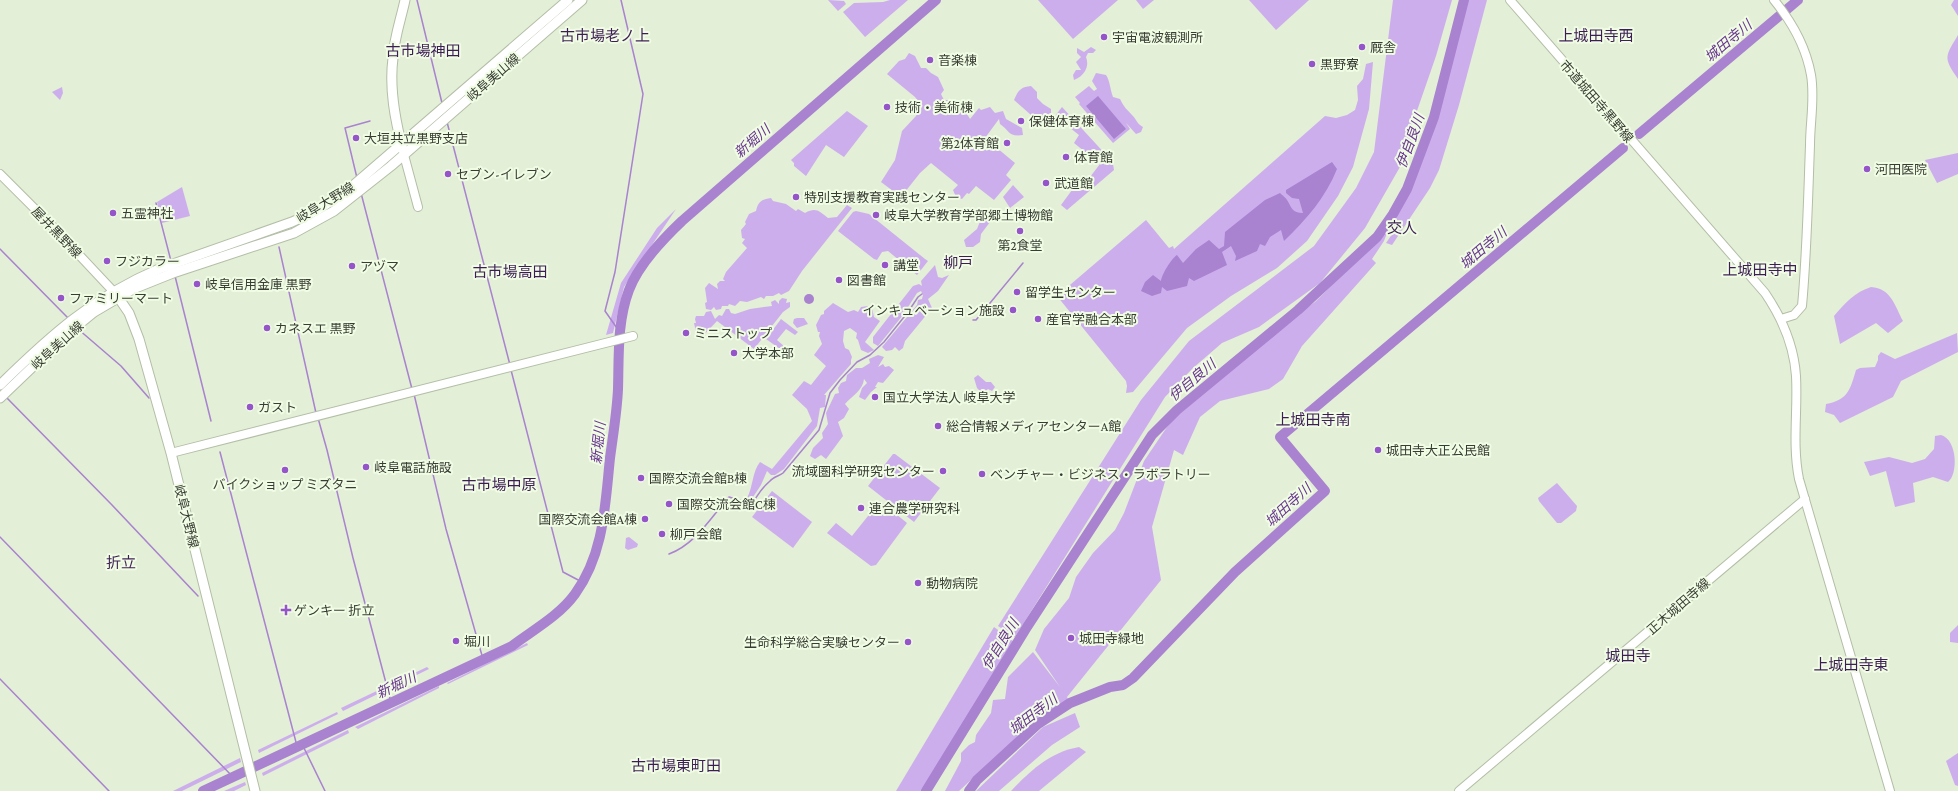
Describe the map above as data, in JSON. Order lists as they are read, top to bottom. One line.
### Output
{"streets":{"main road":["岐阜美山線","岐阜大野線"],"street":["市道城田寺黒野線","屋井黒野線","正木城田寺線"]},"crossings":[["岐阜美山線","岐阜大野線"],["岐阜美山線","屋井黒野線"],["市道城田寺黒野線","正木城田寺線"],["岐阜大野線","屋井黒野線"]],"districts":["古市場老ノ上","上城田寺西","古市場神田","交人","柳戸","上城田寺中","古市場高田","上城田寺南","古市場中原","折立","城田寺","上城田寺東","古市場東町田"],"water":["城田寺川","新堀川","伊自良川"],"places":{"other":["宇宙電波観測所","厩舎","音楽棟","黒野寮","技術・美術棟","保健体育棟","大垣共立黒野支店","第2体育館","体育館","河田医院","セブン-イレブン","武道館","特別支援教育実践センター","五霊神社","岐阜大学教育学部郷土博物館","第2食堂","フジカラー","講堂","アヅマ","図書館","岐阜信用金庫 黒野","留学生センター","ファミリーマート","インキュベーション施設","産官学融合本部","カネスエ 黒野","ミニストップ","大学本部","国立大学法人 岐阜大学","ガスト","総合情報メディアセンターA館","城田寺大正公民館","岐阜電話施設","バイクショップ ミズタニ","流域圏科学研究センター","ベンチャー・ビジネス・ラボラトリー","国際交流会館B棟","国際交流会館C棟","連合農学研究科","国際交流会館A棟","柳戸会館","動物病院","城田寺緑地","堀川","生命科学総合実験センター"],"health":["ゲンキー 折立"]}}
